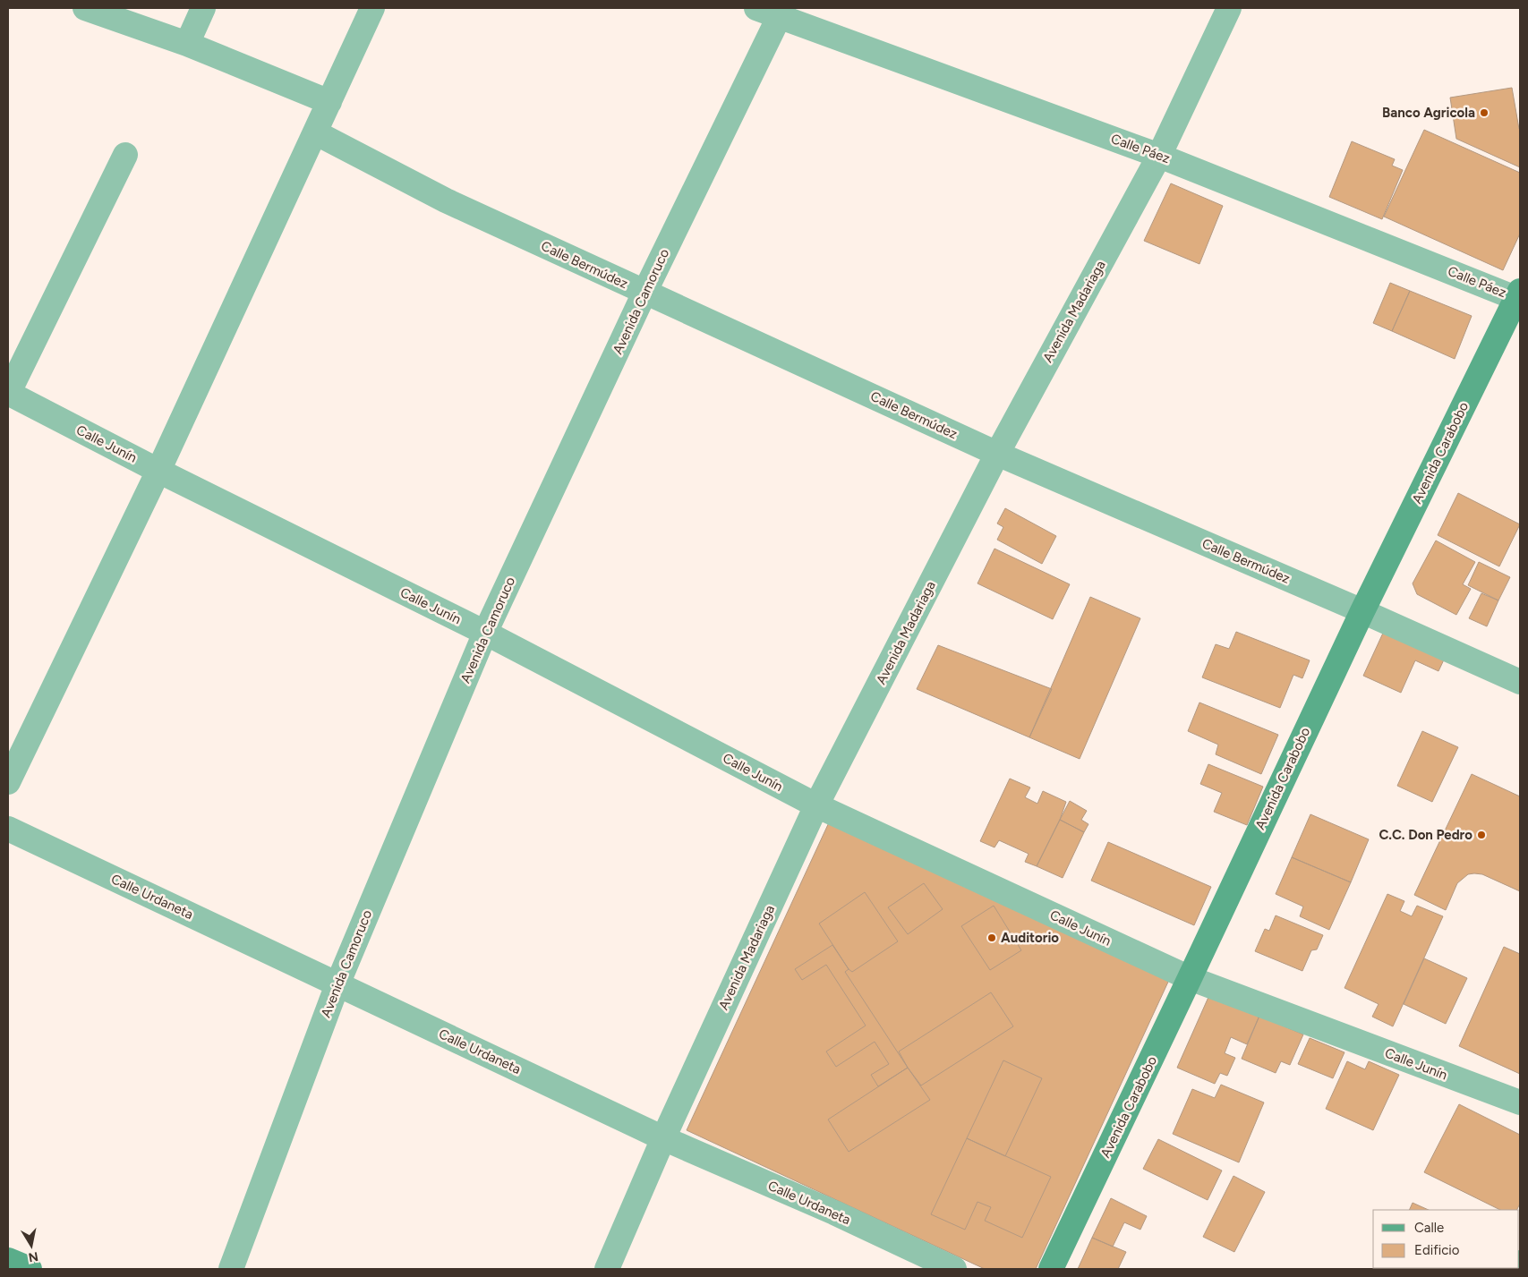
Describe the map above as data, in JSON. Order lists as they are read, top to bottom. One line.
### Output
{"streets":{"street":["Calle Páez","Calle Bermúdez","Avenida Camoruco","Avenida Madariaga","Calle Junín","Avenida Carabobo","Calle Urdaneta"]},"crossings":[["Calle Páez","Avenida Camoruco"],["Calle Páez","Avenida Madariaga"],["Calle Páez","Avenida Carabobo"],["Calle Bermúdez","Avenida Camoruco"],["Calle Bermúdez","Avenida Madariaga"],["Calle Bermúdez","Avenida Carabobo"],["Avenida Camoruco","Calle Junín"],["Avenida Camoruco","Calle Urdaneta"],["Avenida Madariaga","Calle Junín"],["Avenida Madariaga","Calle Urdaneta"],["Calle Junín","Avenida Carabobo"]],"places":["Banco Agricola","C.C. Don Pedro","Auditorio"],"legend":["Calle","Edificio"],"north":"bottom"}
